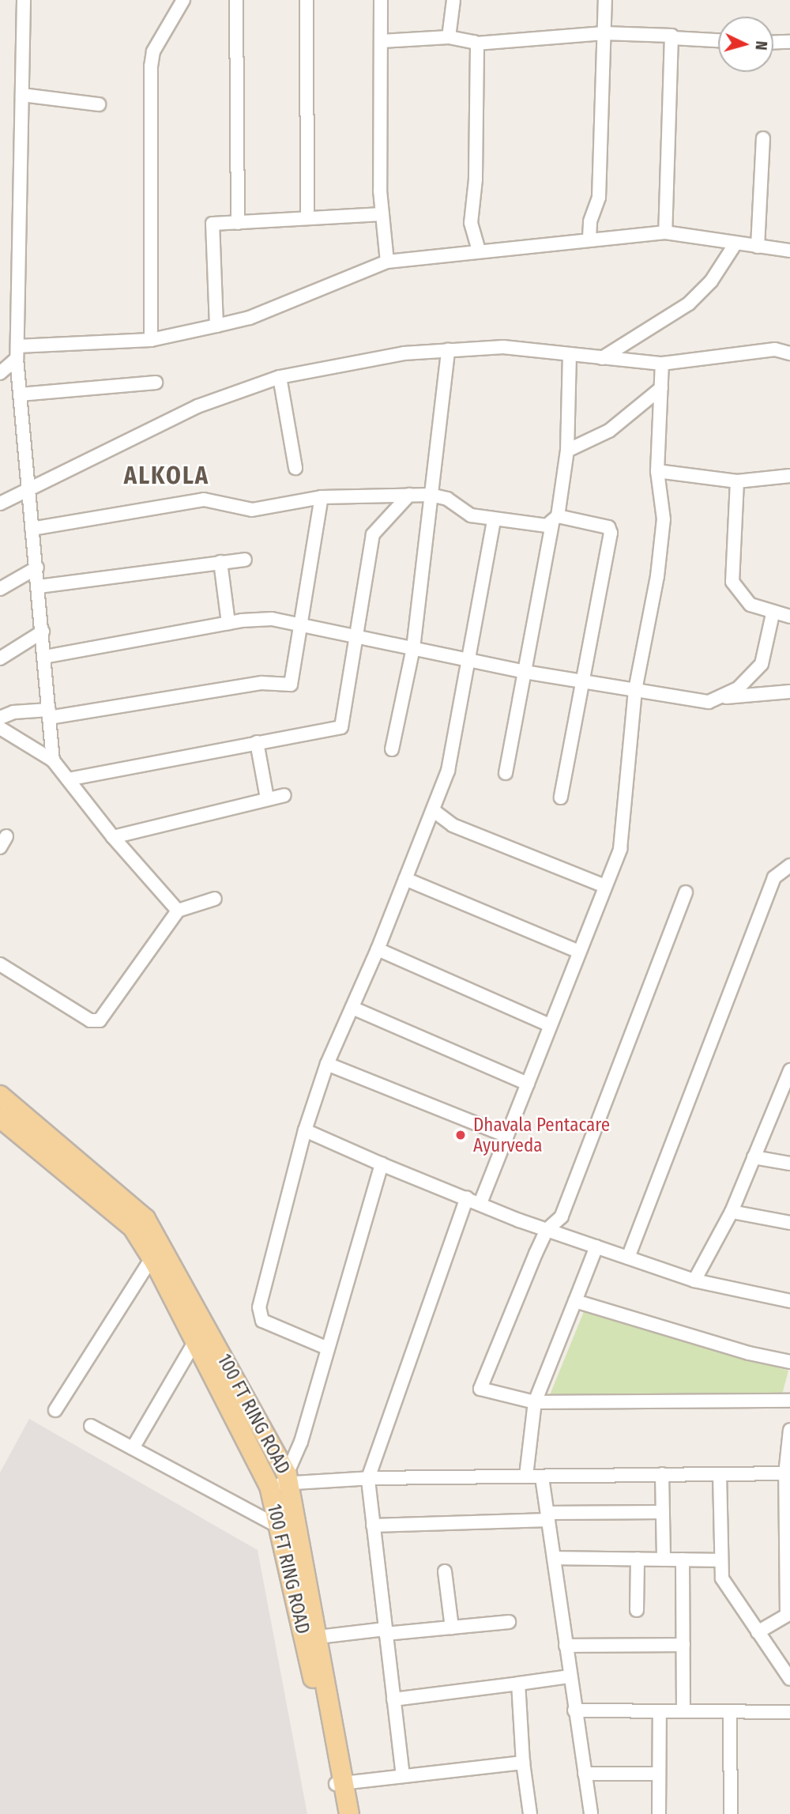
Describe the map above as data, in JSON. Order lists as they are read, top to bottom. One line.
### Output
{"streets":{"main road":["100 FT RING ROAD"]},"districts":["ALKOLA"],"places":["Dhavala Pentacare Ayurveda"],"north":"right"}
